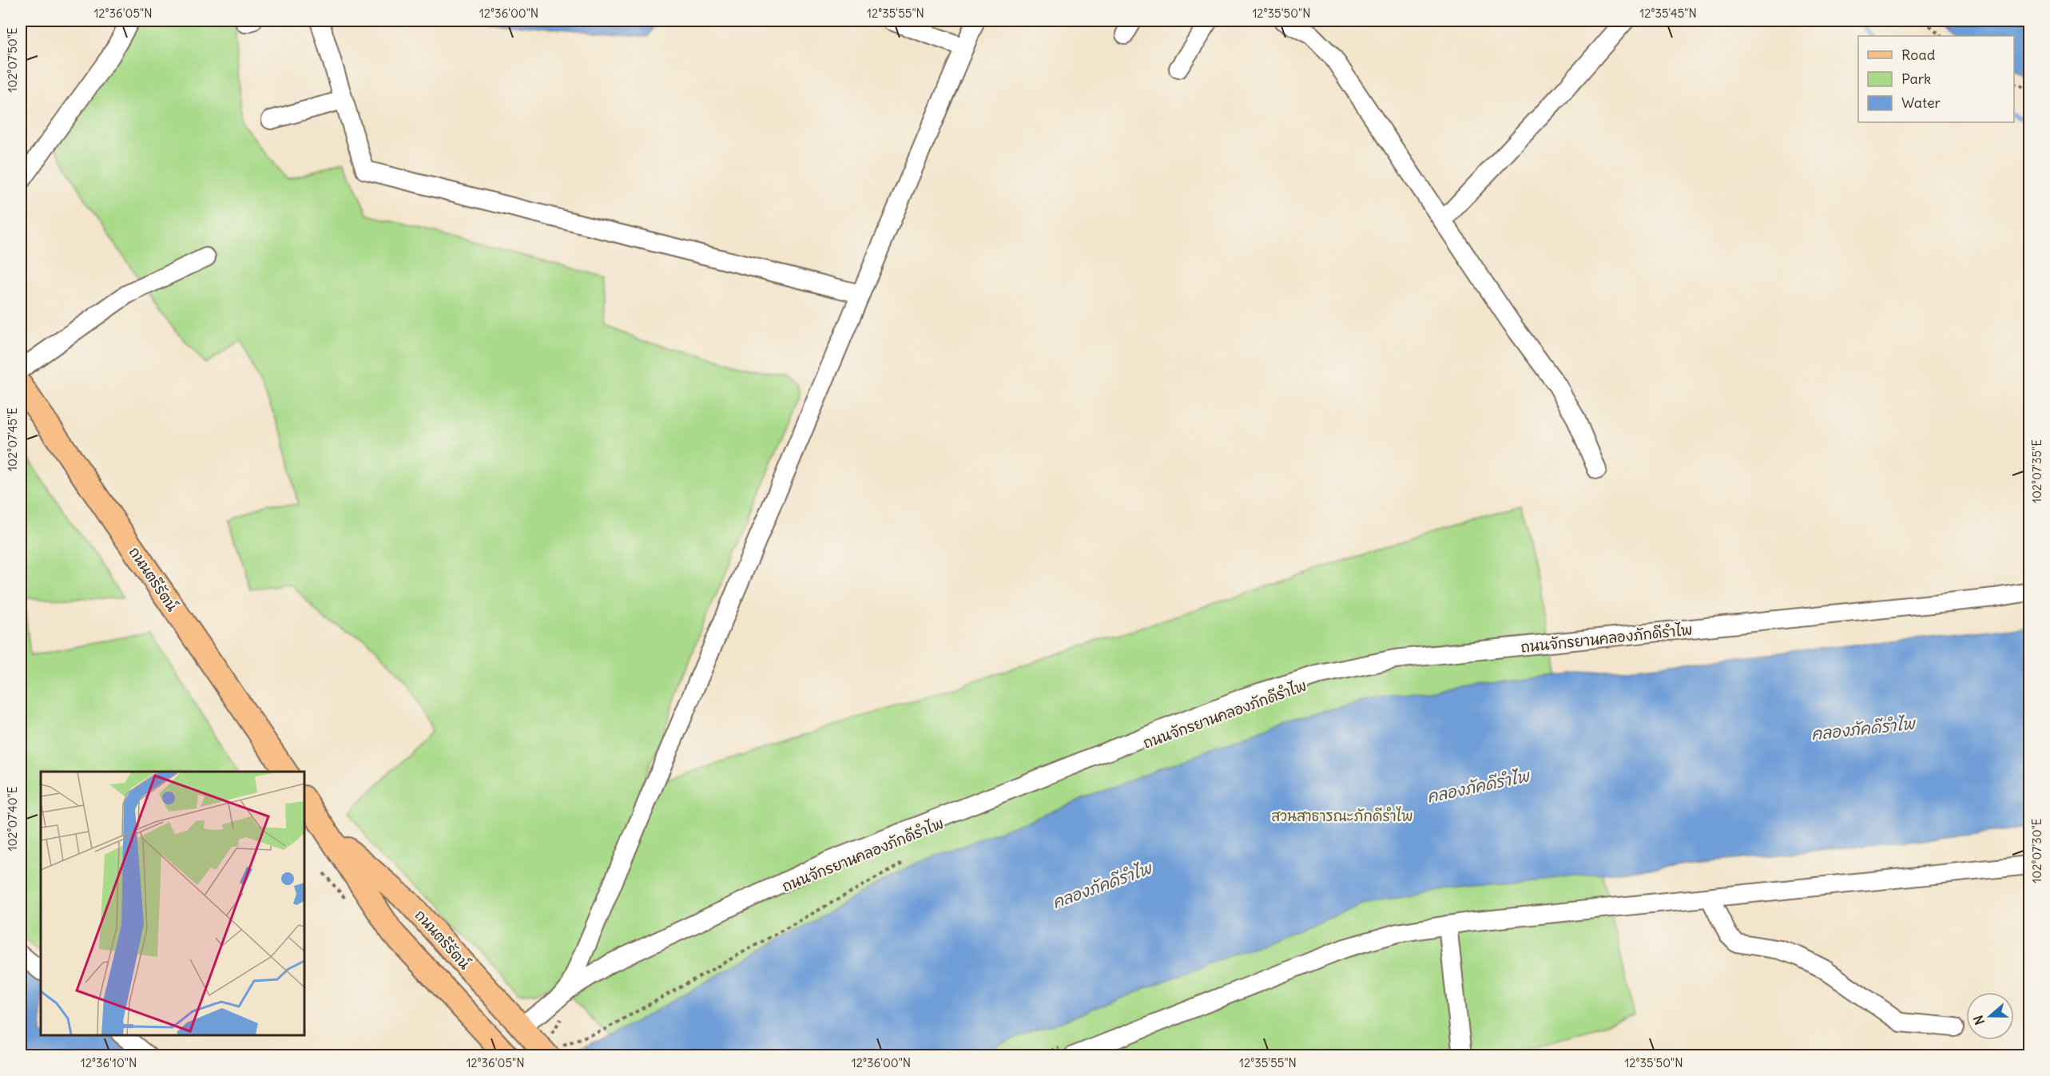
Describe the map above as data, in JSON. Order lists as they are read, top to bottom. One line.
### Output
{"streets":{"main road":["ถนนตรีรัตน์"]},"water":["คลองภัคดีรำไพ"],"parks":["สวนสาธารณะภักดีรำไพ"],"legend":["Road","Park","Water"],"north":"left","coordinates":["12°36'05\"N","12°36'00\"N","12°35'55\"N","12°35'50\"N","12°35'45\"N","102°07'50\"E","102°07'45\"E","102°07'35\"E","102°07'40\"E","102°07'30\"E","12°36'10\"N"]}
